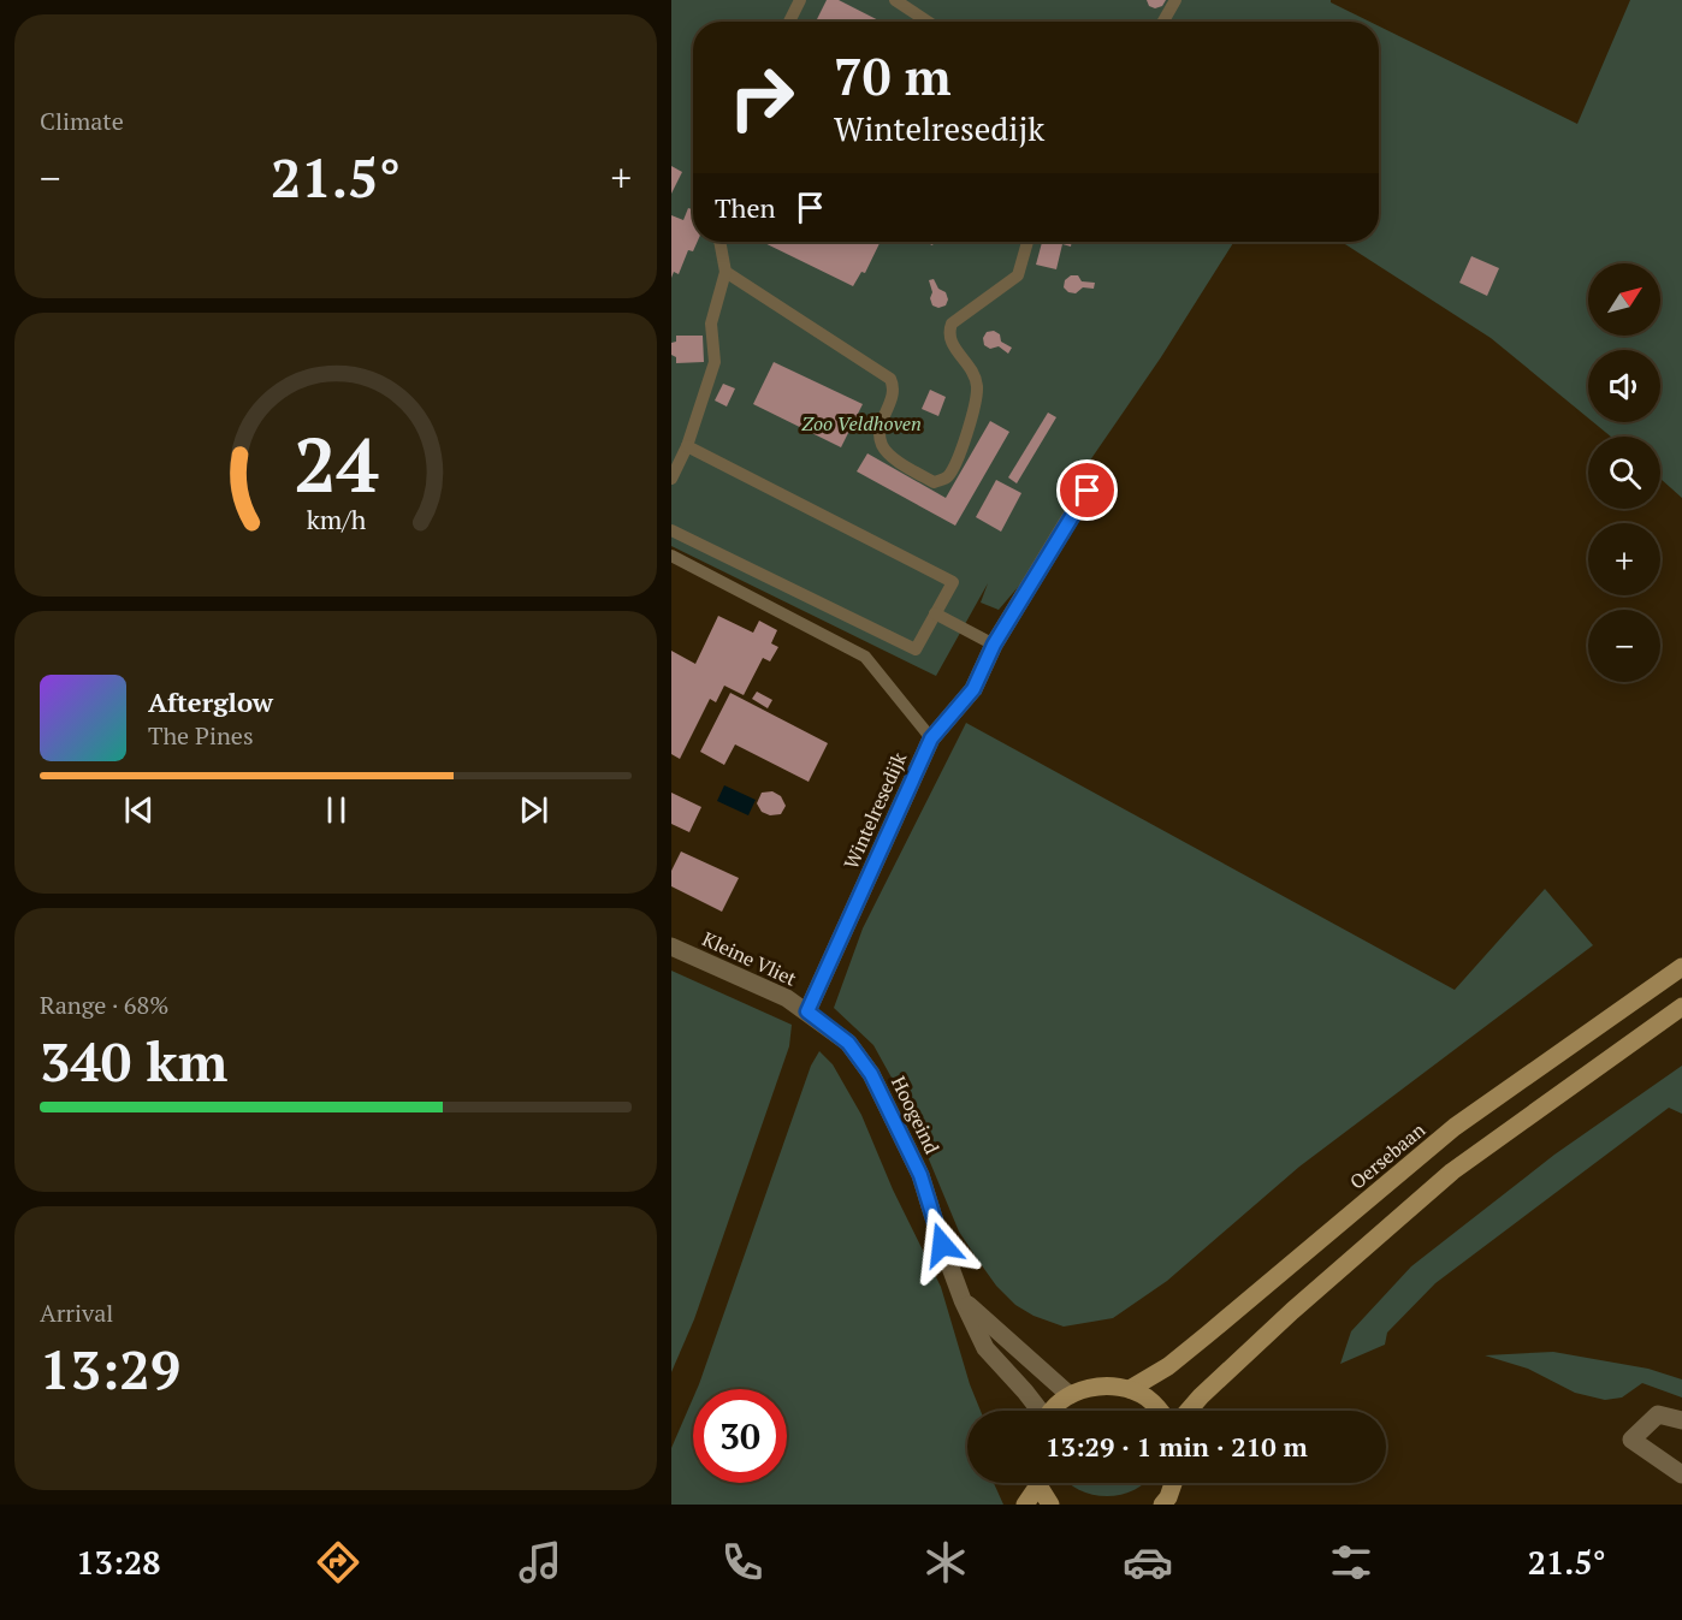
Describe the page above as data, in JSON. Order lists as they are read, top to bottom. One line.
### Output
{"streets":{"main road":["Oersebaan"],"street":["Wintelresedijk","Kleine Vliet","Hoogeind"]},"crossings":[["Wintelresedijk","Kleine Vliet"],["Wintelresedijk","Hoogeind"],["Kleine Vliet","Hoogeind"]],"parks":["Zoo Veldhoven"],"north":"top right","page":{"tile":["Climate",["Range · 68%","340 km"],["Arrival","13:29"]],"turn":["70 m","Wintelresedijk"],"heat":["−","21.5°","+"],"then":"Then","map_buttons":["+","−"],"song":["Afterglow","The Pines"],"limit":"30","trip":"13:29 · 1 min · 210 m","tabs":["13:28","21.5°"],"gauge":["24","km/h"]}}
